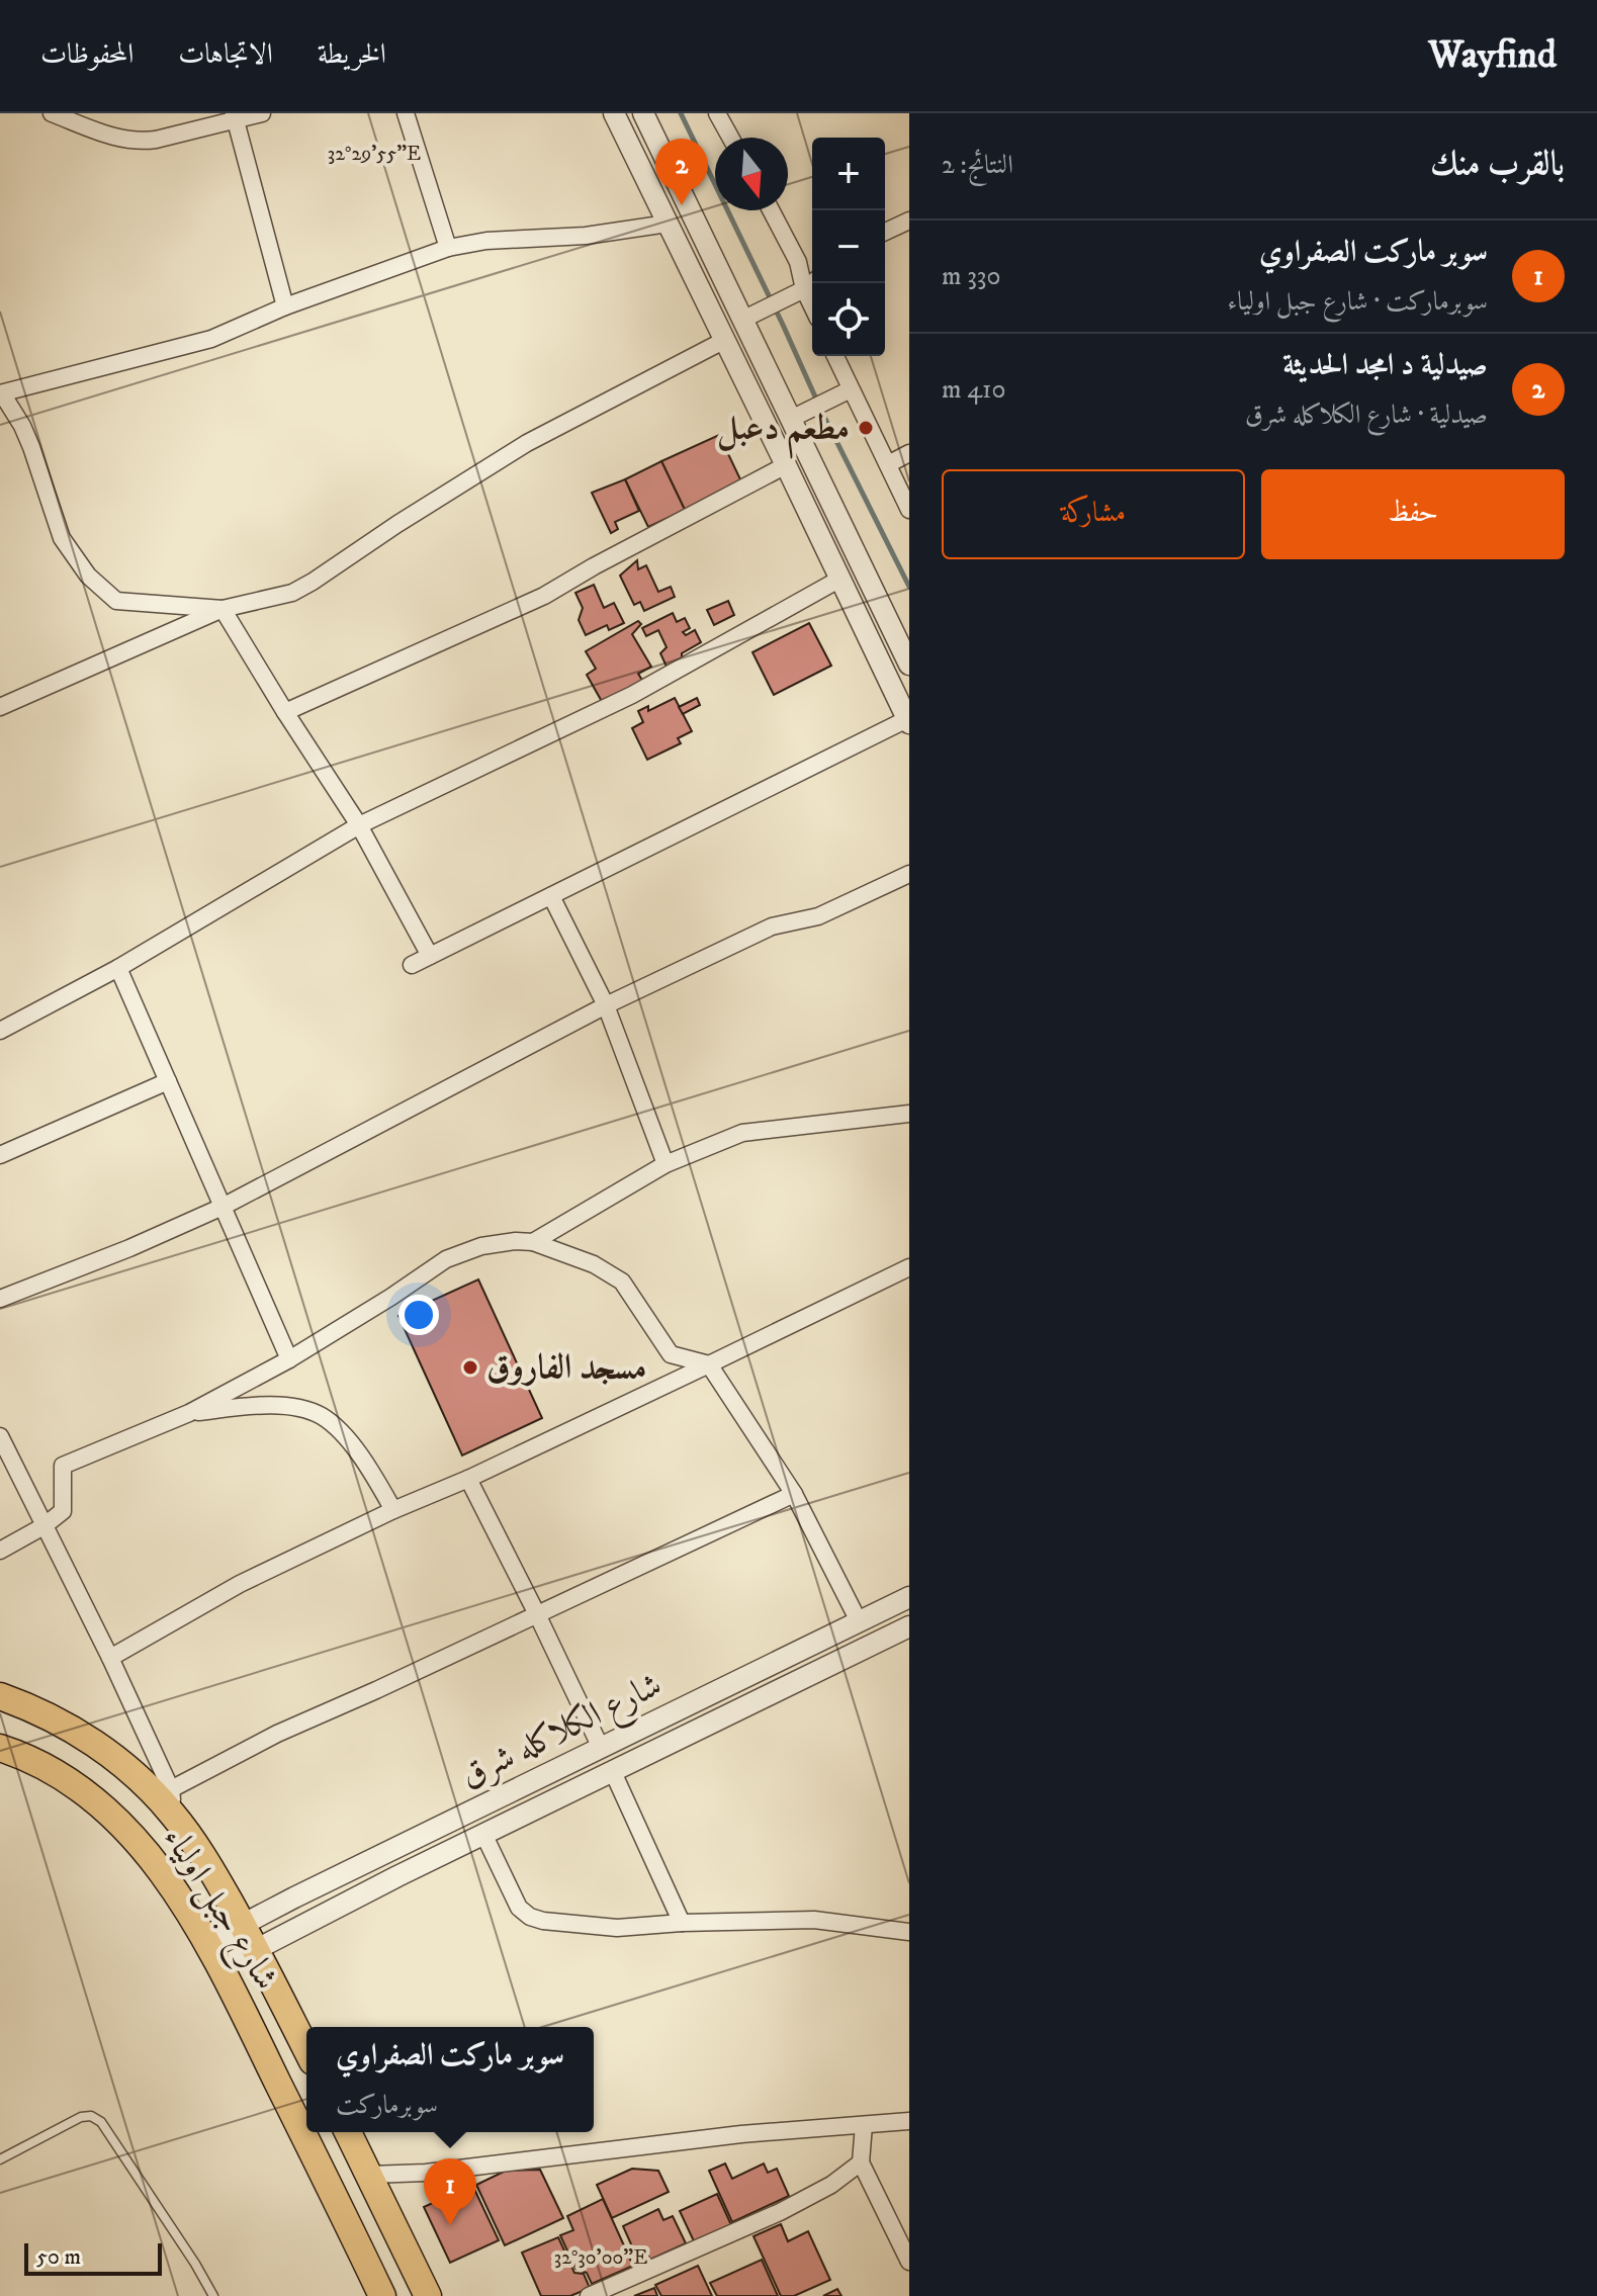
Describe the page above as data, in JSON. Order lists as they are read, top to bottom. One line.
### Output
{"streets":{"highway":["شارع جبل اولياء"],"street":["شارع الكلاكله شرق"]},"crossings":[["شارع الكلاكله شرق","شارع جبل اولياء"]],"places":["مطعم دعبل","مسجد الفاروق"],"scale_bar":"50 m","north":"bottom","page":{"header":"Wayfind","nav":["الخريطة","الاتجاهات","المحفوظات"],"heading":["بالقرب منك","النتائج: 2"],"map_buttons":["+","−"],"pins":["2","1"],"list":[{"mark":"1","name":"سوبر ماركت الصفراوي","note":"سوبرماركت · شارع جبل اولياء","value":"330 m"},{"mark":"2","name":"صيدلية د امجد الحديثة","note":"صيدلية · شارع الكلاكله شرق","value":"410 m"}],"buttons":["حفظ","مشاركة"],"popup":["سوبر ماركت الصفراوي","سوبرماركت"],"scale":"50 m"},"coordinates":["32°29'55\"E","32°30'00\"E"]}
